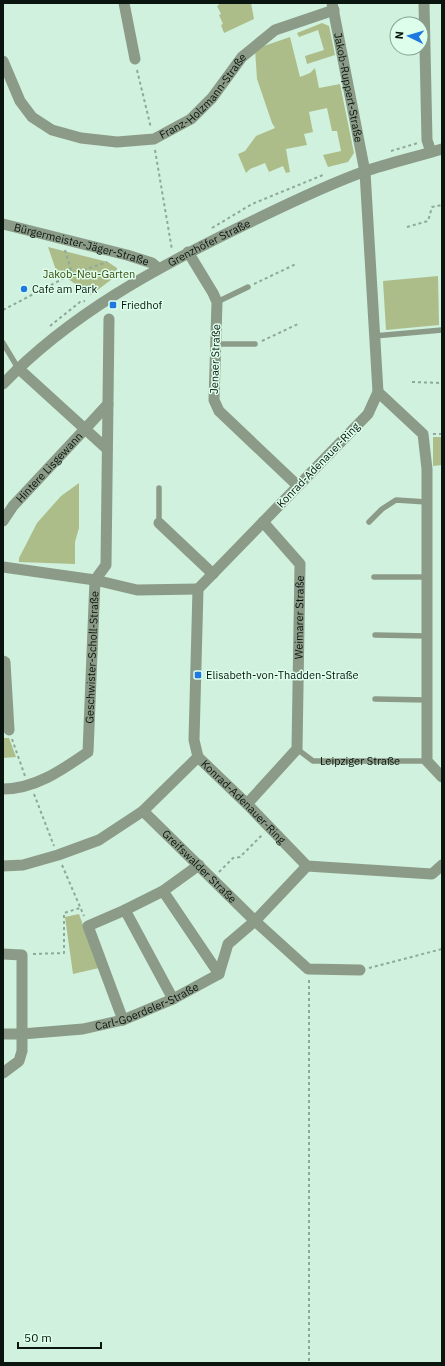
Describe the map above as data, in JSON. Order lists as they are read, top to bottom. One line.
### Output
{"streets":{"street":["Jakob-Ruppert-Straße","Franz-Holzmann-Straße","Grenzhöfer Straße","Bürgermeister-Jäger-Straße","Jenaer Straße","Konrad-Adenauer-Ring","Hintere Lisgewann","Weimarer Straße","Geschwister-Scholl-Straße","Greifswalder Straße","Carl-Goerdeler-Straße"],"lane":["Leipziger Straße"]},"crossings":[["Jakob-Ruppert-Straße","Franz-Holzmann-Straße"],["Jakob-Ruppert-Straße","Grenzhöfer Straße"],["Jakob-Ruppert-Straße","Konrad-Adenauer-Ring"],["Grenzhöfer Straße","Bürgermeister-Jäger-Straße"],["Grenzhöfer Straße","Konrad-Adenauer-Ring"],["Grenzhöfer Straße","Hintere Lisgewann"],["Jenaer Straße","Konrad-Adenauer-Ring"],["Konrad-Adenauer-Ring","Weimarer Straße"],["Weimarer Straße","Leipziger Straße"]],"parks":["Jakob-Neu-Garten"],"places":{"other":["Cafe am Park"],"transit":["Friedhof","Elisabeth-von-Thadden-Straße"]},"scale_bar":"50 m","north":"left"}
